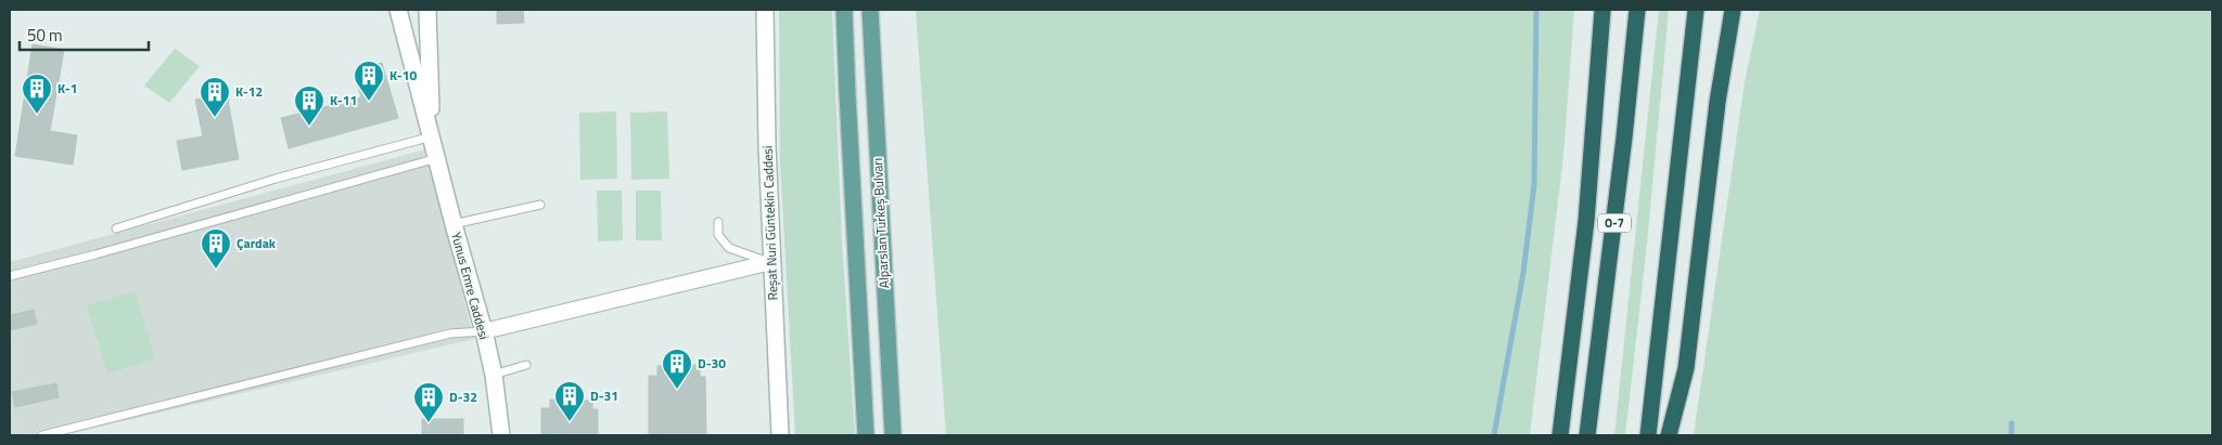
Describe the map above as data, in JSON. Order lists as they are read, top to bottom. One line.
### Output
{"streets":{"highway":["O-7"],"main road":["Alparslan Türkeş Bulvarı"],"street":["Reşat Nuri Güntekin Caddesi","Yunus Emre Caddesi"]},"places":{"building":["K-10","K-1","K-12","K-11","Çardak","D-30","D-31","D-32"]},"scale_bar":"50 m"}
